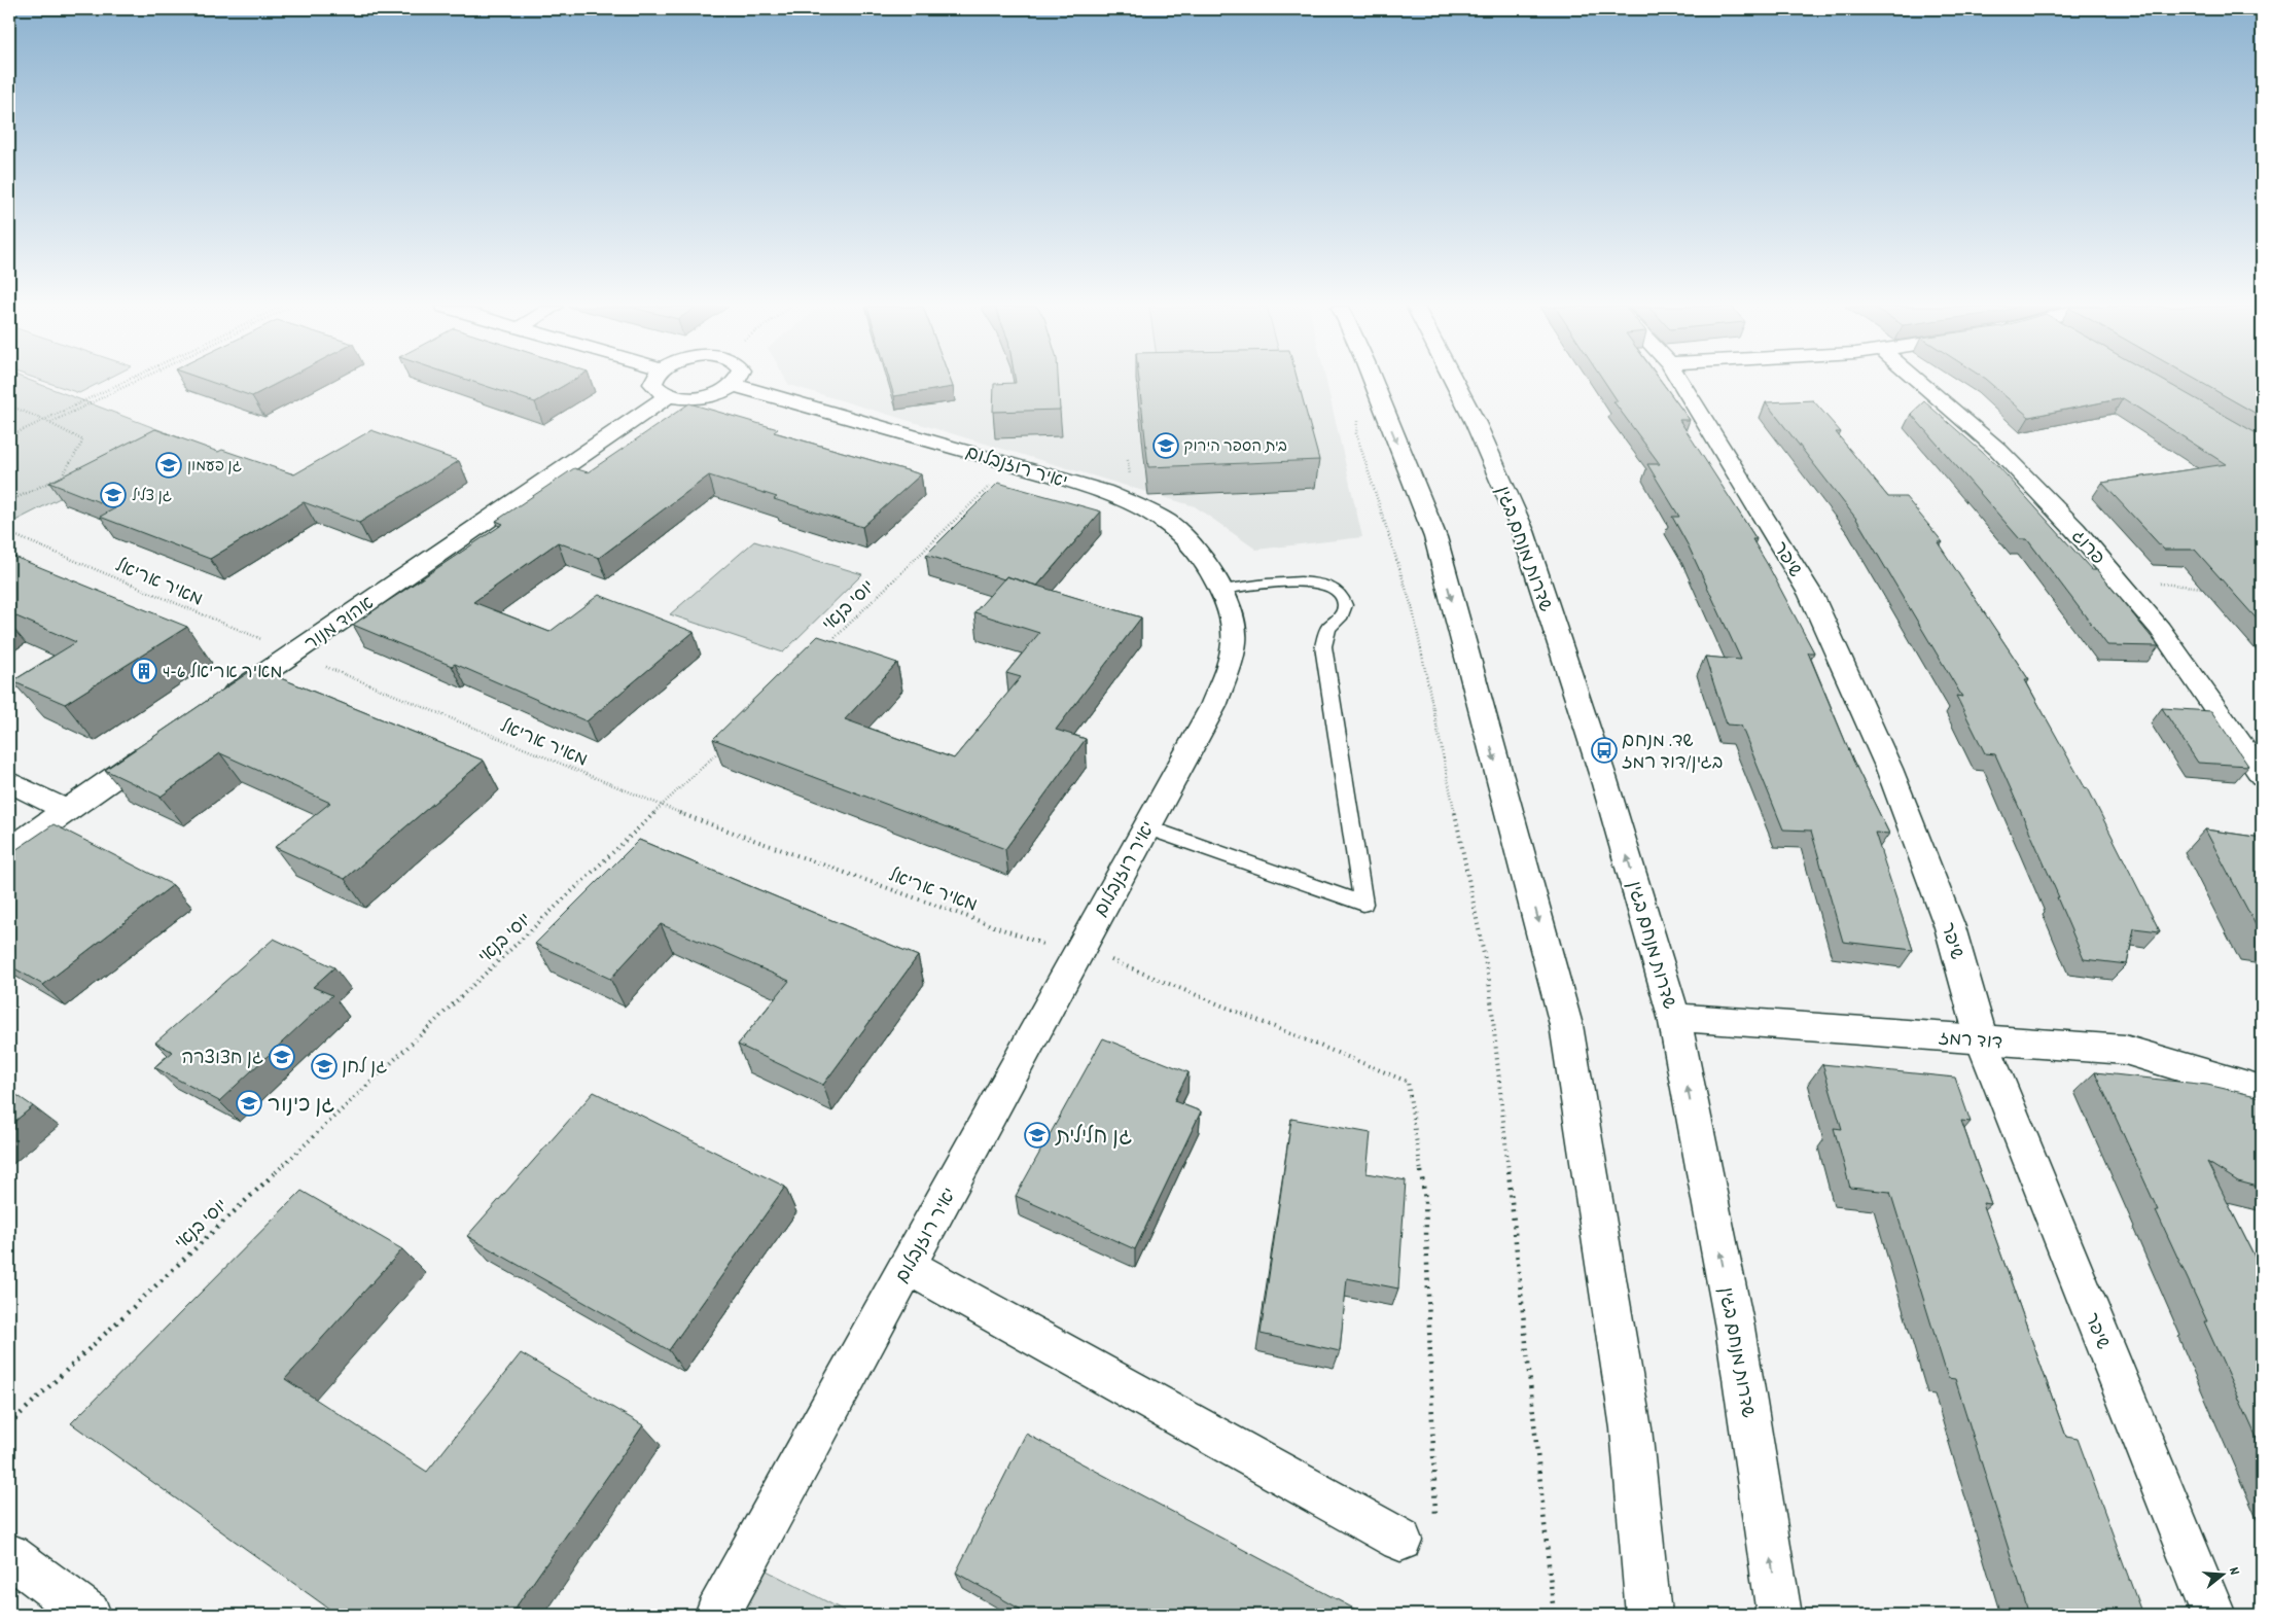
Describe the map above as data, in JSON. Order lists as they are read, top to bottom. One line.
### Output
{"streets":{"street":["יאיר רוזנבלום","פרוג","שדרות מנחם בגין","שיפר","אהוד מנור","דוד רמז"],"path":["מאיר אריאל","יוסי בנאי"]},"crossings":[["יאיר רוזנבלום","מאיר אריאל"],["יאיר רוזנבלום","יוסי בנאי"],["שדרות מנחם בגין","דוד רמז"],["שיפר","דוד רמז"],["מאיר אריאל","יוסי בנאי"],["מאיר אריאל","אהוד מנור"]],"places":{"school or university":["בית הספר הירוק","גן פעמון","גן צליל","גן חצוצרה","גן לחן","גן כינור","גן חלילית"],"building":["מאיר אריאל 4-6"],"bus stop":["שד. מנחם בגין/דוד רמז"]},"north":"right"}
